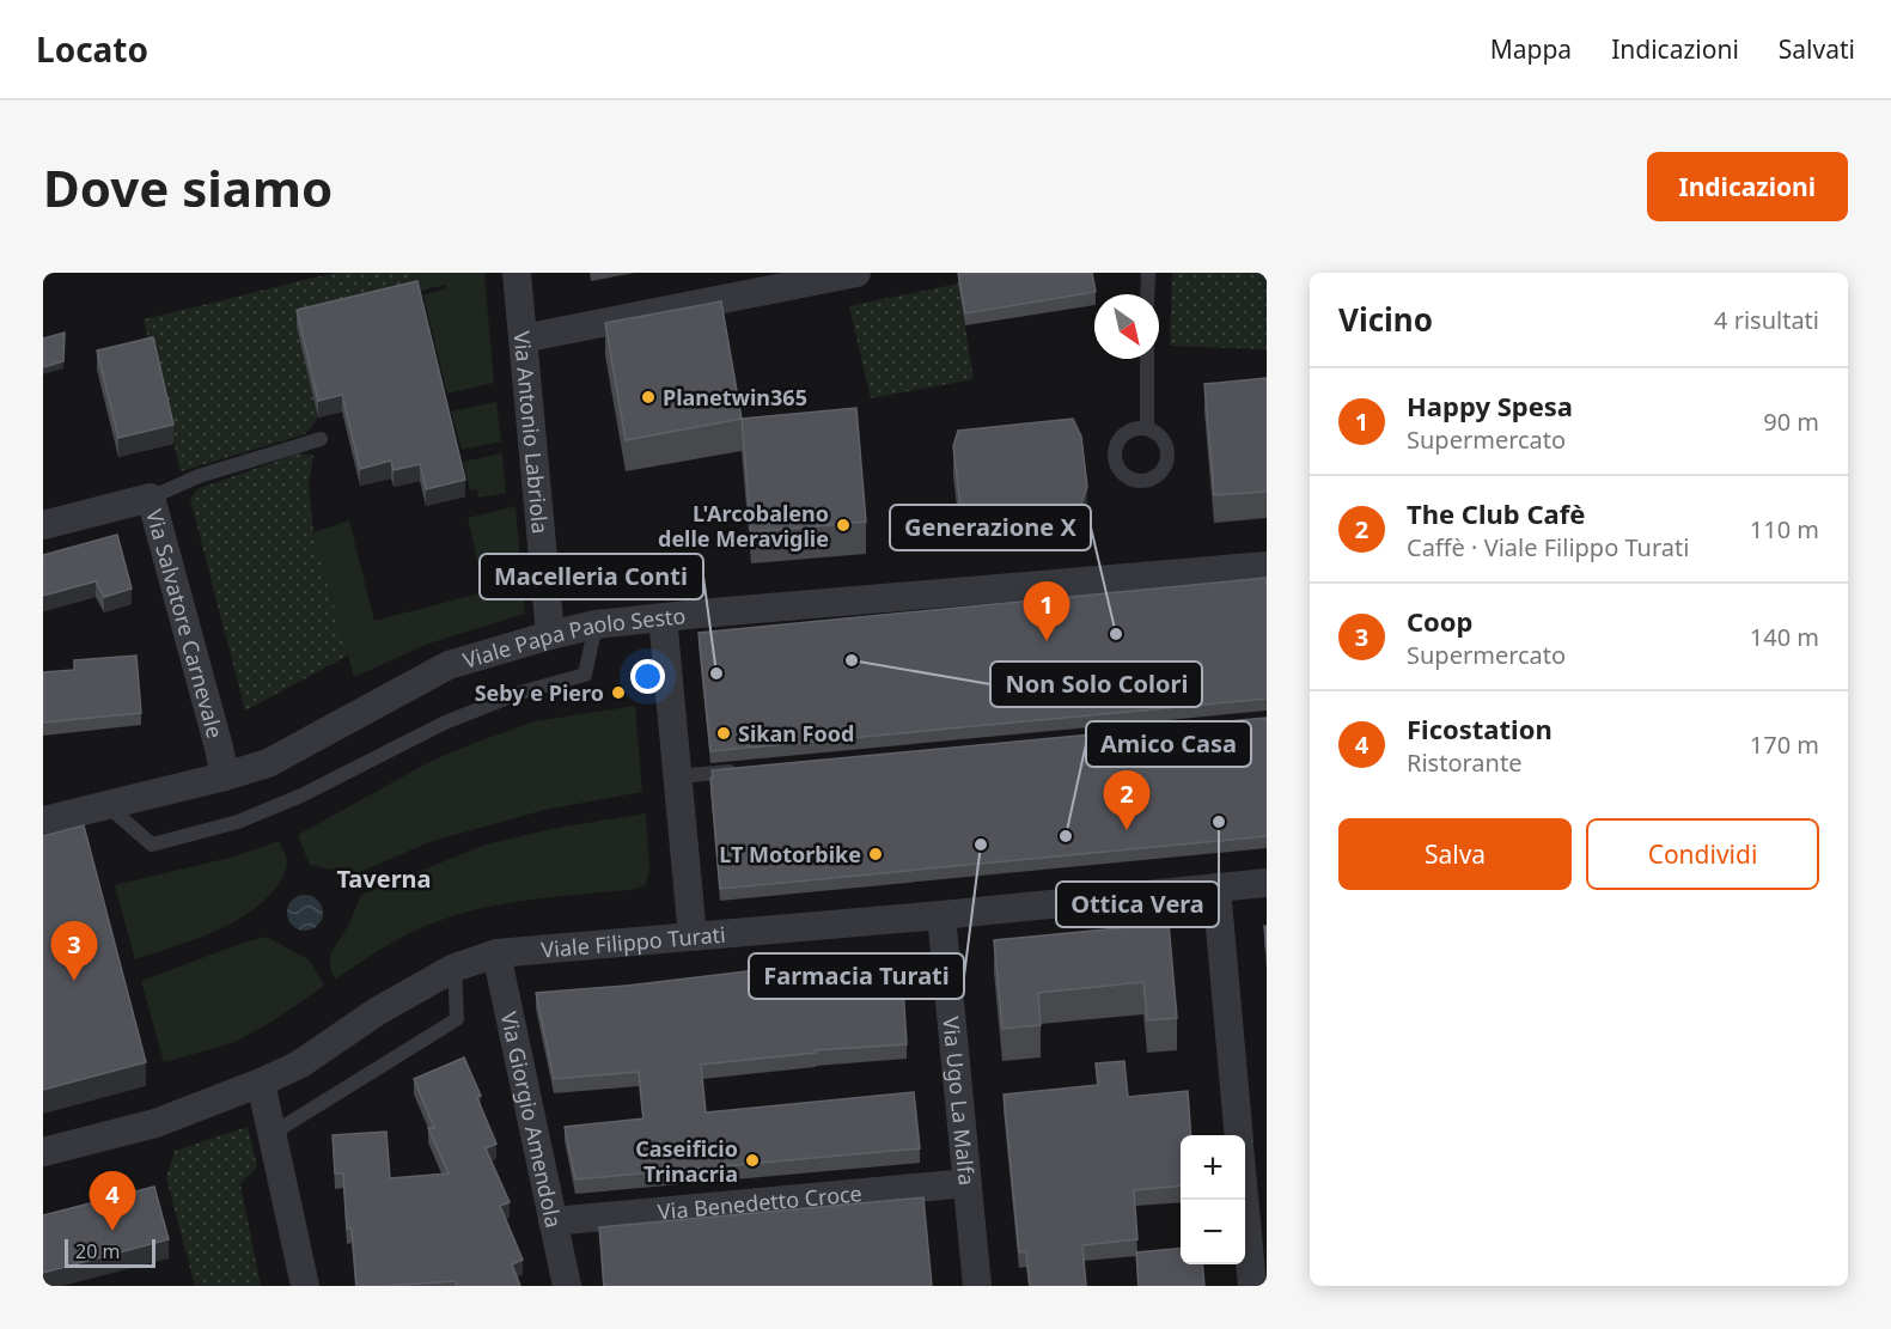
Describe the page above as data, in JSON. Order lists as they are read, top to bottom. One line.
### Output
{"streets":{"street":["Via Antonio Labriola","Via Salvatore Carnevale","Viale Papa Paolo Sesto","Viale Filippo Turati","Via Ugo La Malfa","Via Giorgio Amendola","Via Benedetto Croce"]},"crossings":[["Via Antonio Labriola","Viale Papa Paolo Sesto"],["Via Salvatore Carnevale","Viale Papa Paolo Sesto"],["Viale Filippo Turati","Via Ugo La Malfa"],["Viale Filippo Turati","Via Giorgio Amendola"],["Via Ugo La Malfa","Via Benedetto Croce"],["Via Giorgio Amendola","Via Benedetto Croce"]],"districts":["Taverna"],"places":["Planetwin365","L'Arcobaleno delle Meraviglie","Generazione X","Non Solo Colori","Macelleria Conti","Seby e Piero","Sikan Food","Ottica Vera","Amico Casa","Farmacia Turati","LT Motorbike","Caseificio Trinacria"],"scale_bar":"20 m","north":"bottom right","page":{"header":"Locato","nav":["Mappa","Indicazioni","Salvati"],"buttons":["Indicazioni",["Salva","Condividi"]],"title":"Dove siamo","heading":["Vicino","4 risultati"],"list":[{"mark":"1","name":"Happy Spesa","note":"Supermercato","value":"90 m"},{"mark":"2","name":"The Club Cafè","note":"Caffè · Viale Filippo Turati","value":"110 m"},{"mark":"3","name":"Coop","note":"Supermercato","value":"140 m"},{"mark":"4","name":"Ficostation","note":"Ristorante","value":"170 m"}],"pins":["1","2","3","4"],"map_buttons":["+","−"],"scale":"20 m"}}
